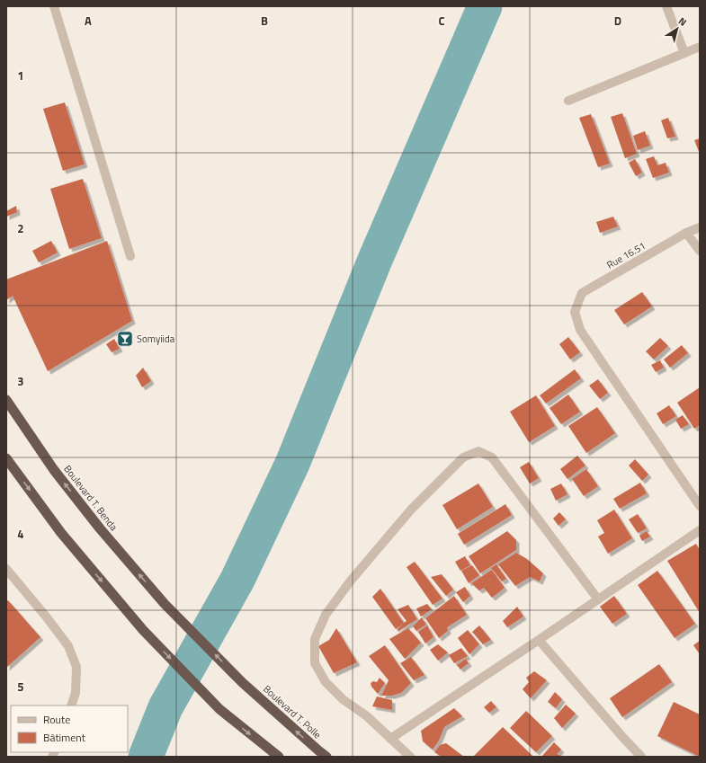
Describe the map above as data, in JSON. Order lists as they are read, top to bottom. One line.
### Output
{"streets":{"highway":["Boulevard T. Benda","Boulevard T. Polle"],"street":["Rue 16.51"]},"crossings":[["Boulevard T. Benda","Boulevard T. Polle"]],"places":{"bar":["Somyiida"]},"legend":["Route","Bâtiment"],"north":"top right","grid":{"columns":["A","B","C","D"],"rows":["1","2","3","4","5"]}}
